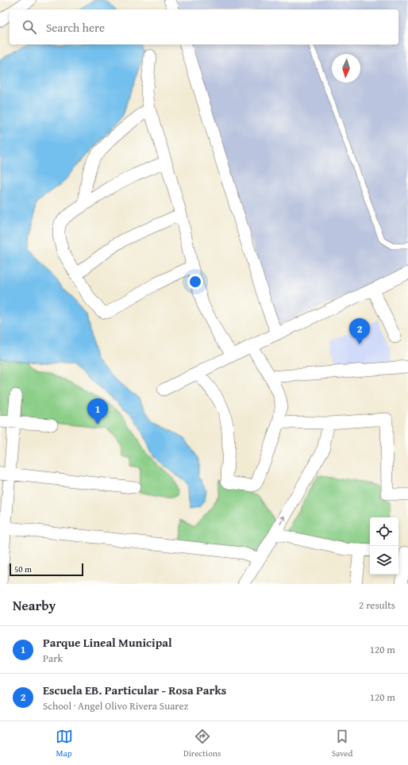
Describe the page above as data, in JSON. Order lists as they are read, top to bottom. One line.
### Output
{"scale_bar":"50 m","north":"bottom","page":{"search":"Search here","pins":["2","1"],"scale":"50 m","heading":["Nearby","2 results"],"list":[{"mark":"1","name":"Parque Lineal Municipal","note":"Park","value":"120 m"},{"mark":"2","name":"Escuela EB. Particular - Rosa Parks","note":"School · Angel Olivo Rivera Suarez","value":"120 m"}],"nav":["Map","Directions","Saved"]}}
